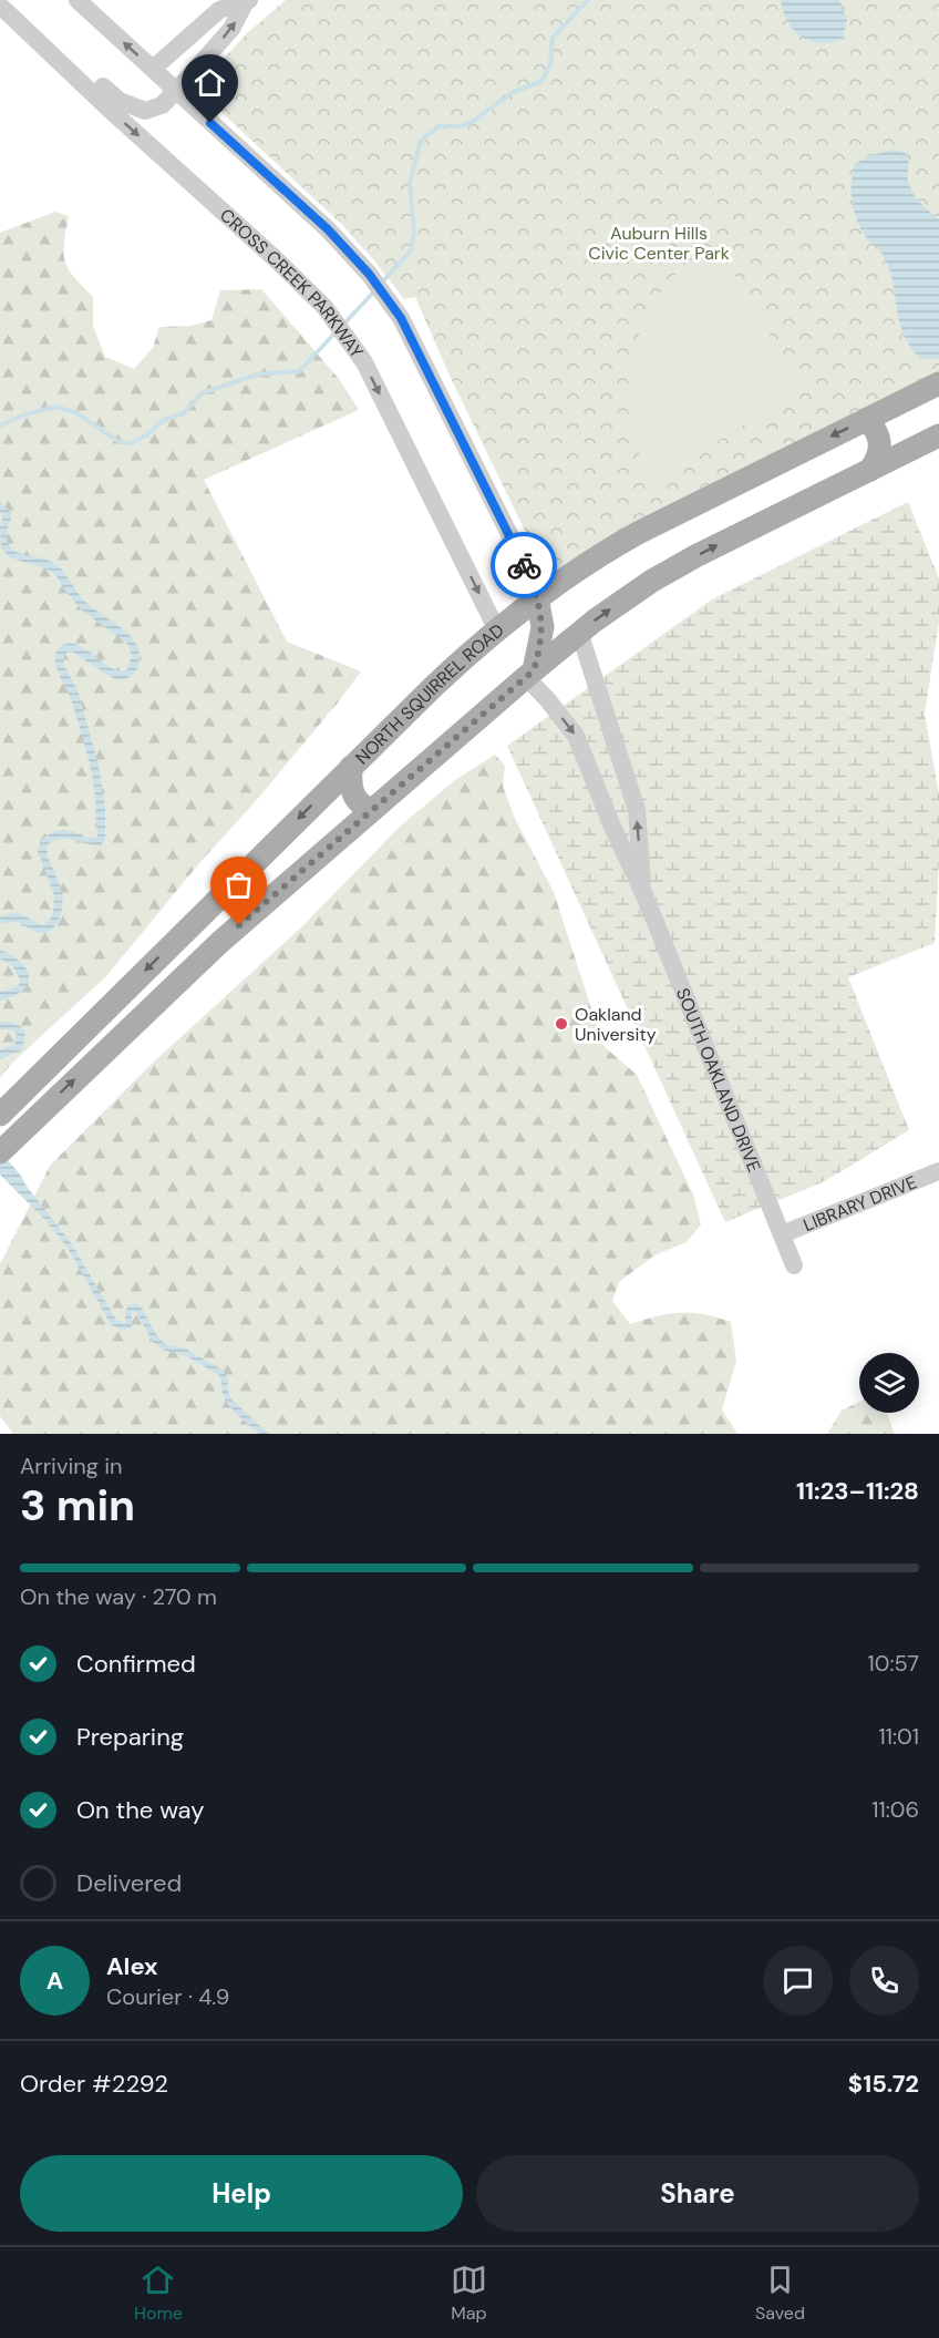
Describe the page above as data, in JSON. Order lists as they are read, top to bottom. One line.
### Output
{"streets":{"main road":["NORTH SQUIRREL ROAD"],"street":["CROSS CREEK PARKWAY","SOUTH OAKLAND DRIVE","LIBRARY DRIVE"]},"crossings":[["CROSS CREEK PARKWAY","NORTH SQUIRREL ROAD"],["SOUTH OAKLAND DRIVE","LIBRARY DRIVE"]],"parks":["Auburn Hills Civic Center Park"],"places":["Oakland University"],"page":{"heading":["3 min","Arriving in","11:23–11:28"],"panel":["Alex","Courier · 4.9","Order #2292","$15.72"],"bar":"On the way · 270 m","list":[["Confirmed","10:57"],["Preparing","11:01"],["On the way","11:06"],"Delivered"],"round":"A","buttons":["Help","Share"],"tabs":["Home","Map","Saved"]}}
